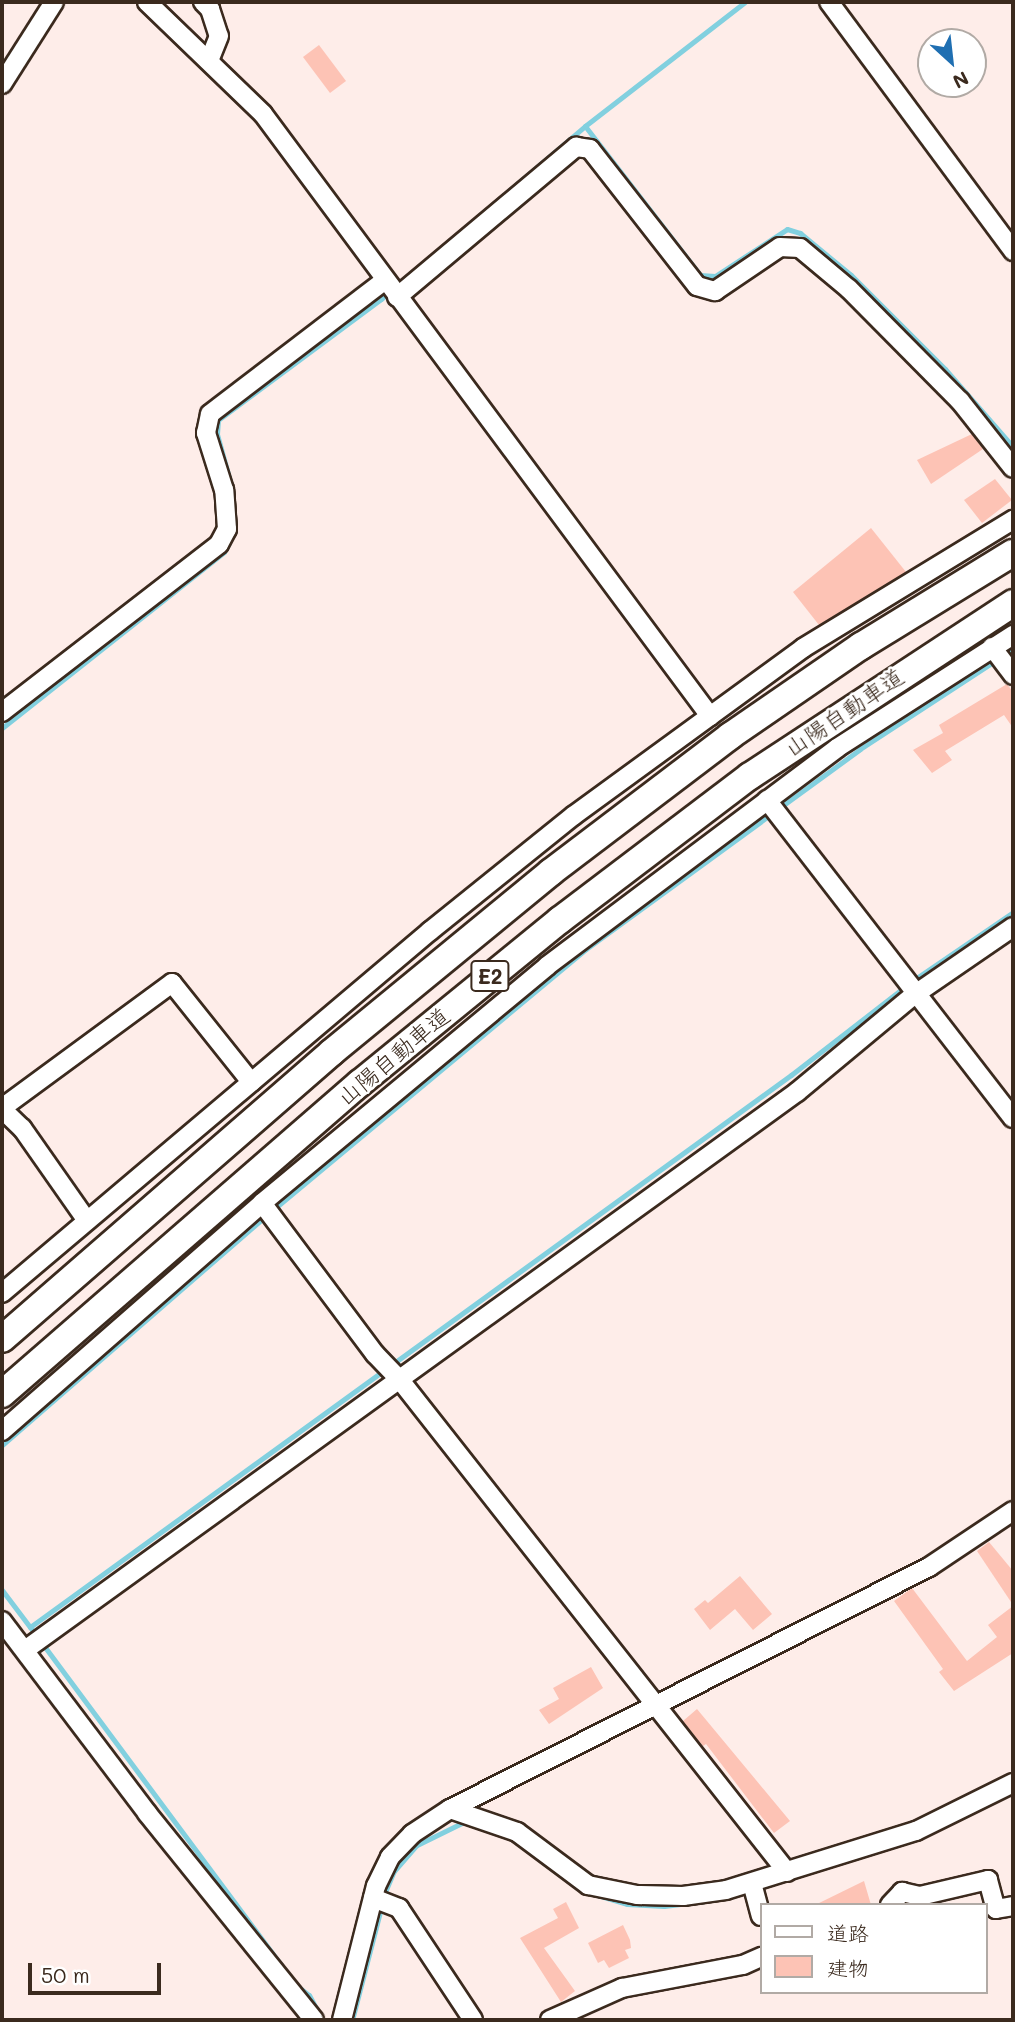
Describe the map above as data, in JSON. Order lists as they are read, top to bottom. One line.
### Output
{"streets":{"highway":["山陽自動車道","E2"]},"legend":["道路","建物"],"scale_bar":"50 m","north":"bottom right"}
